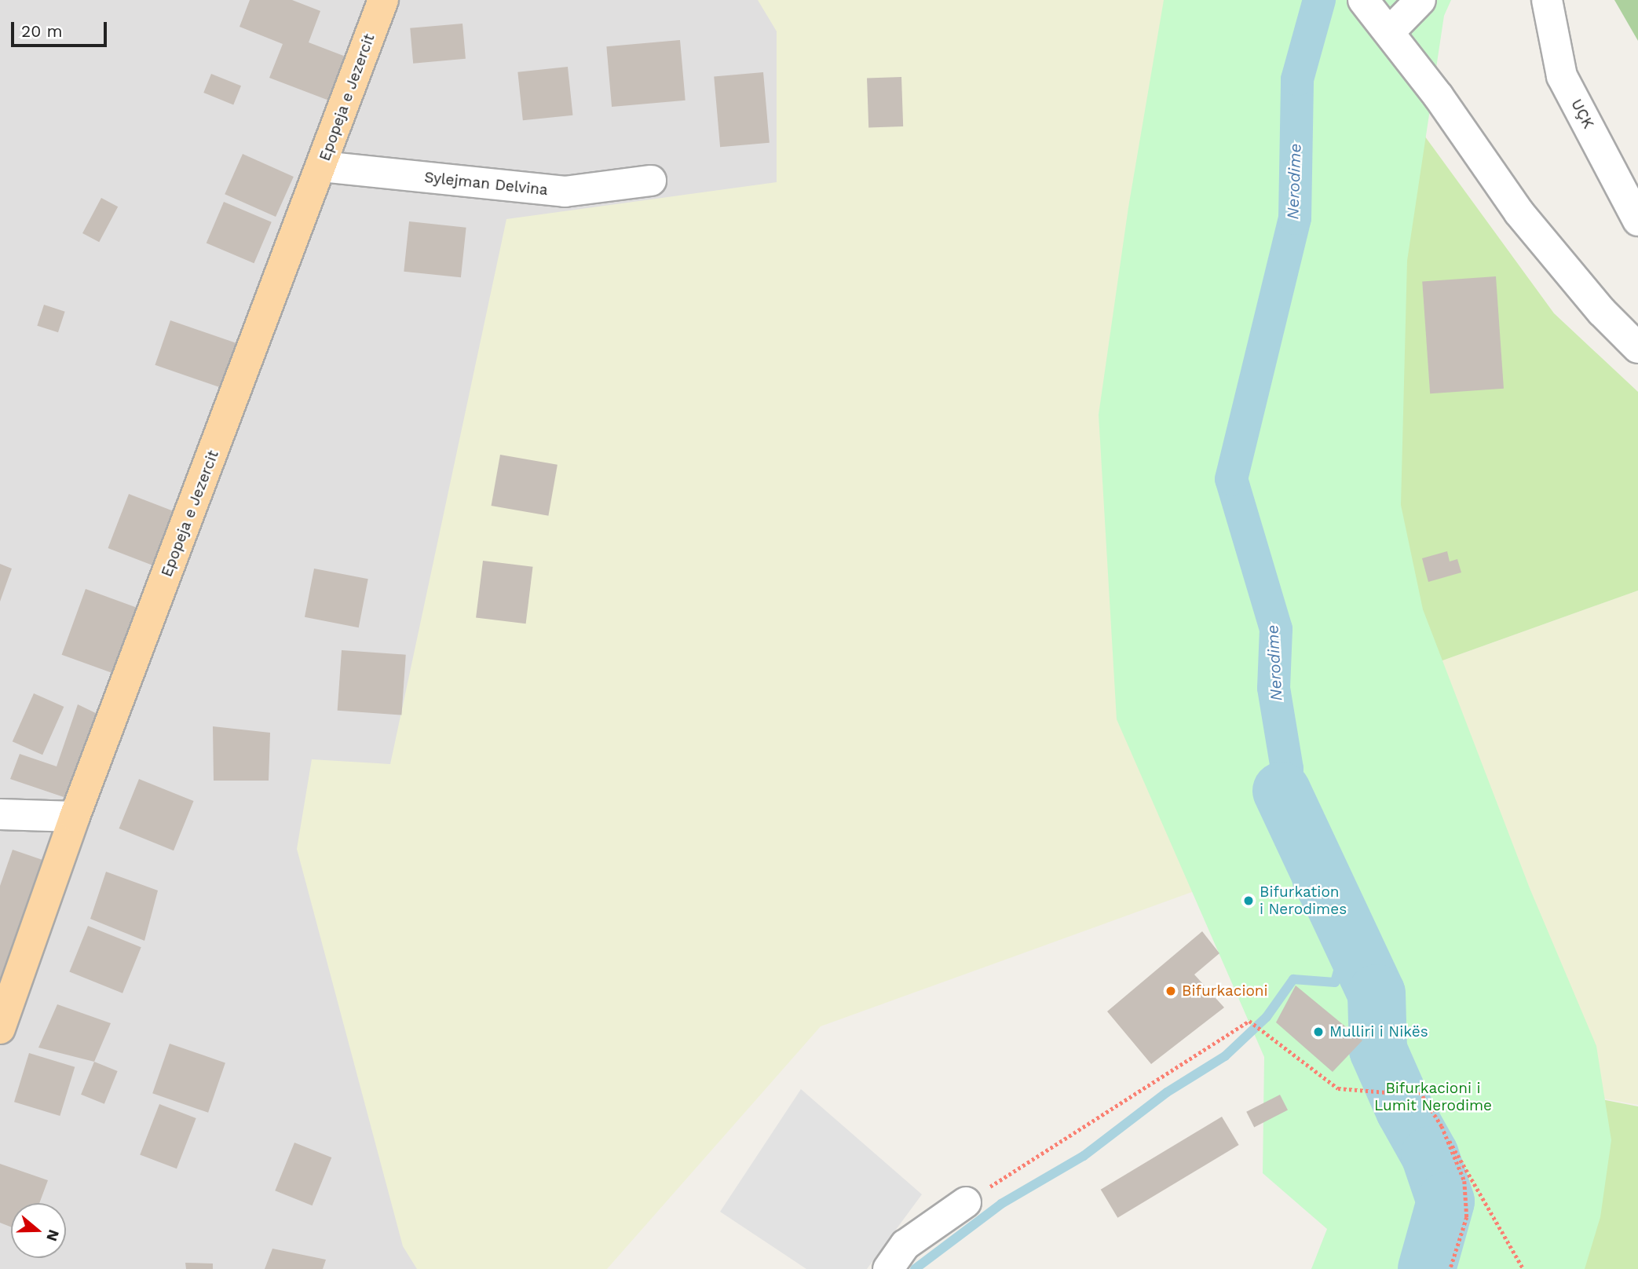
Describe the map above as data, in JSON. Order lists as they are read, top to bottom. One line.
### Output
{"streets":{"main road":["Epopeja e Jezercit"],"street":["UÇK","Sylejman Delvina"]},"crossings":[["Epopeja e Jezercit","Sylejman Delvina"]],"water":["Nerodime"],"parks":["Bifurkacioni i Lumit Nerodime"],"places":["Bifurkation i Nerodimes","Bifurkacioni","Mulliri i Nikës"],"scale_bar":"20 m","north":"right"}
